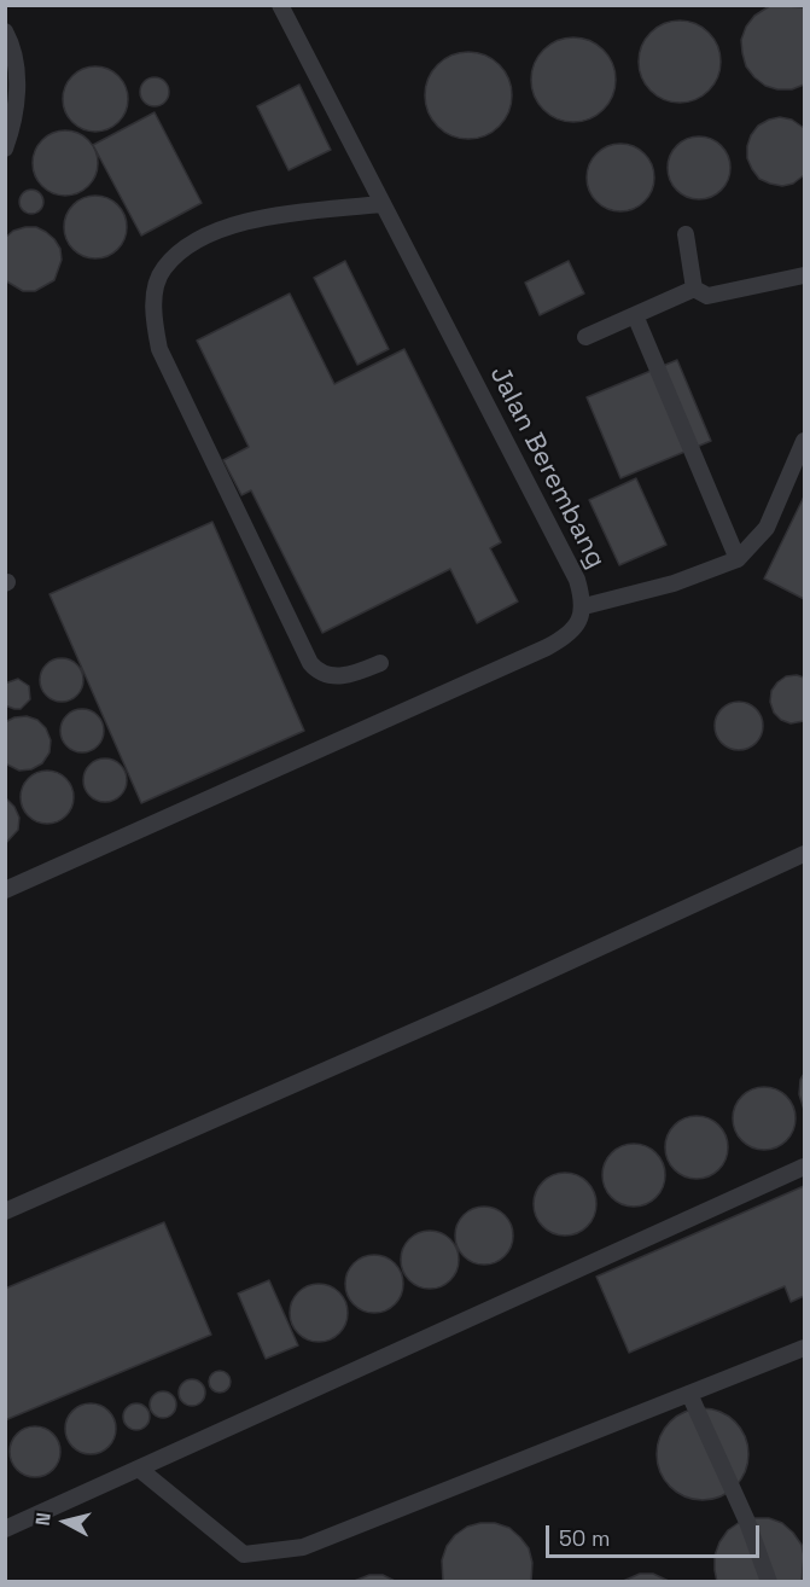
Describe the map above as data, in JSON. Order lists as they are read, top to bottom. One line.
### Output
{"streets":{"lane":["Jalan Berembang"]},"scale_bar":"50 m","north":"left"}
